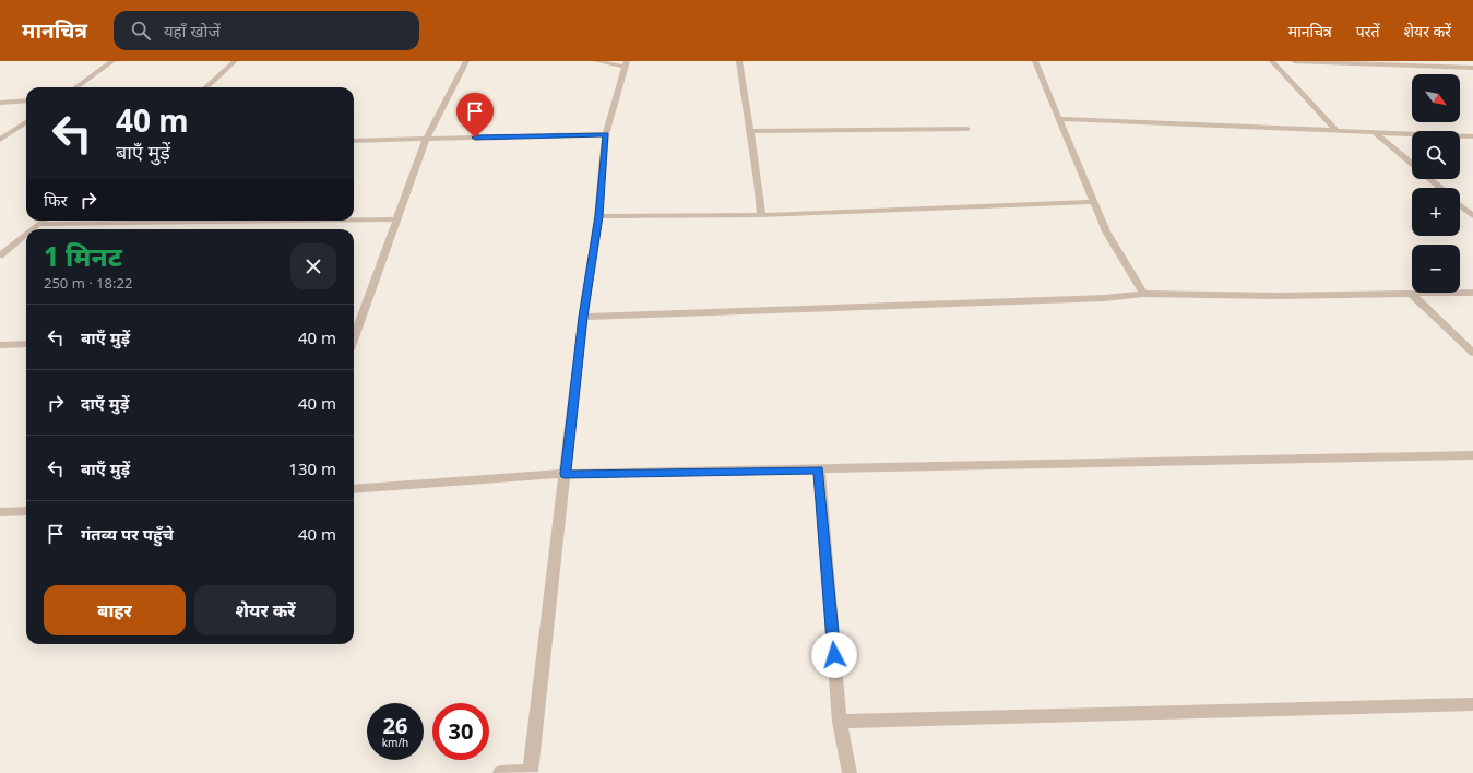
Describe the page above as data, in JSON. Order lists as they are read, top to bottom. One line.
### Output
{"north":"bottom right","page":{"header":"मानचित्र","search":"यहाँ खोजें","nav":["मानचित्र","परतें","शेयर करें"],"map_buttons":["+","−"],"turn":["40 m","बाएँ मुड़ें"],"then":"फिर","heading":["1 मिनट","250 m · 18:22"],"list":[{"name":"बाएँ मुड़ें","value":"40 m"},{"name":"दाएँ मुड़ें","value":"40 m"},{"name":"बाएँ मुड़ें","value":"130 m"},{"name":"गंतव्य पर पहुँचे","value":"40 m"}],"buttons":["बाहर","शेयर करें"],"speed":"26 km/h","limit":"30"}}
